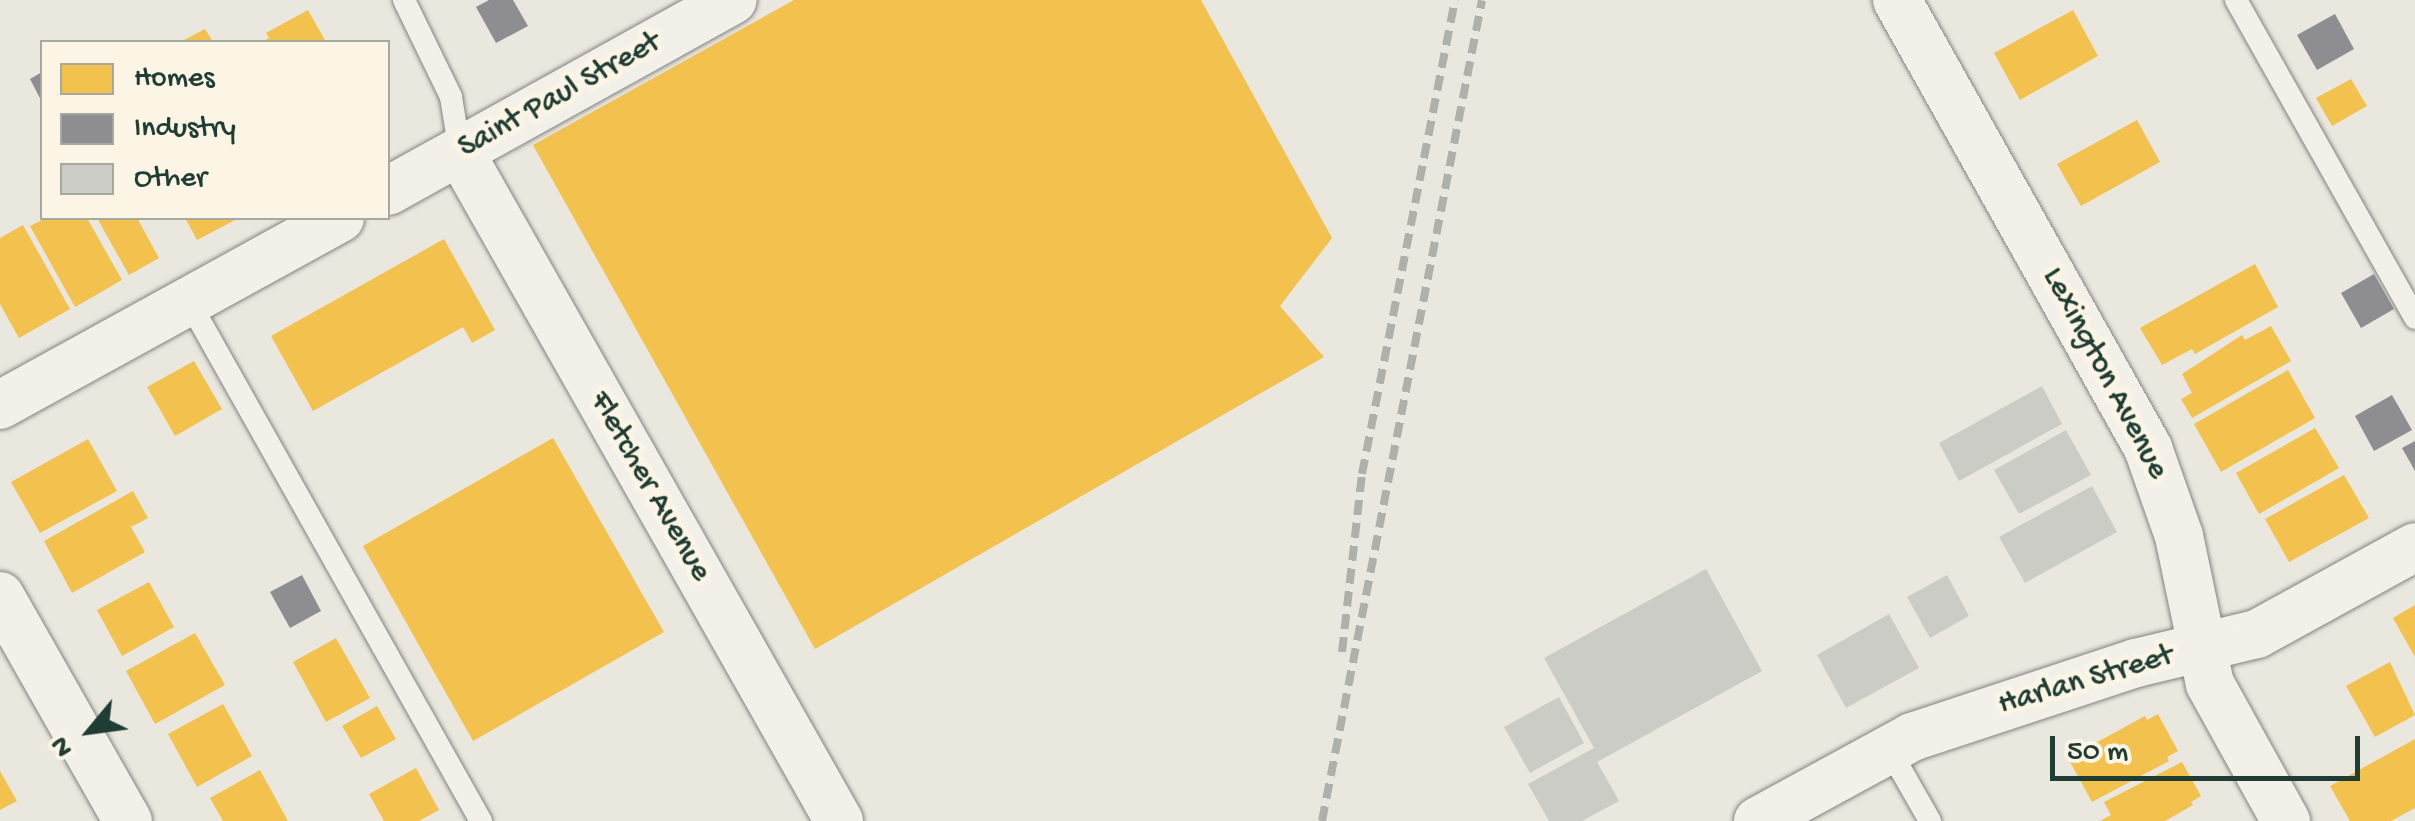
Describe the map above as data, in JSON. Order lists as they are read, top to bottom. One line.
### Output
{"streets":{"street":["Saint Paul Street","Lexington Avenue","Fletcher Avenue","Harlan Street"]},"crossings":[["Saint Paul Street","Fletcher Avenue"],["Lexington Avenue","Harlan Street"]],"legend":["Homes","Industry","Other"],"scale_bar":"50 m","north":"bottom left"}
